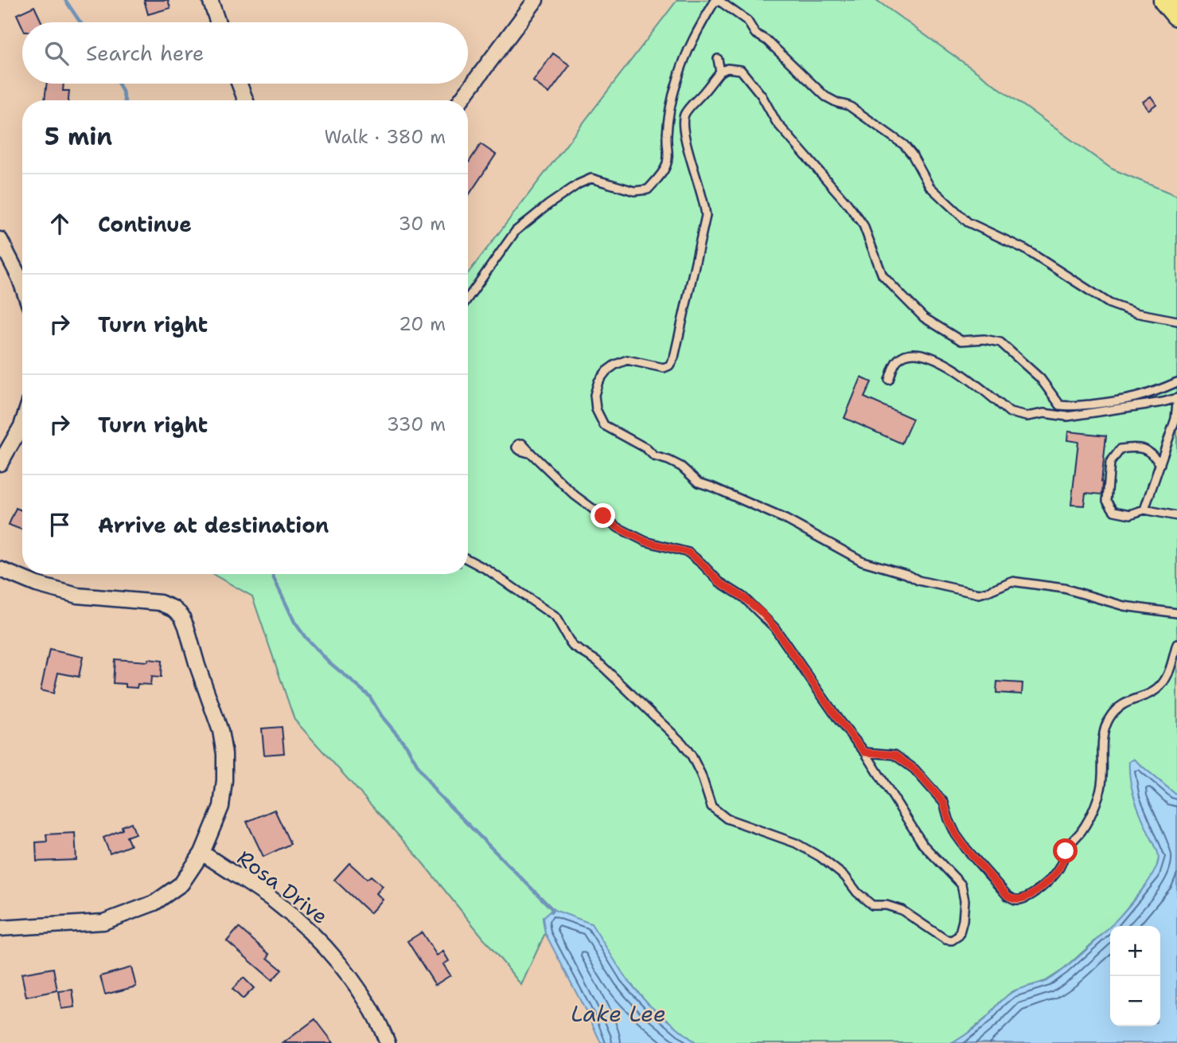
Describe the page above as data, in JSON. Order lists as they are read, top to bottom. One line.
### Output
{"streets":{"street":["Rosa Drive"]},"water":["Lake Lee"],"page":{"search":"Search here","heading":["5 min","Walk · 380 m"],"list":[["Continue","30 m"],["Turn right","20 m"],["Turn right","330 m"],"Arrive at destination"],"map_buttons":["+","−"]}}
